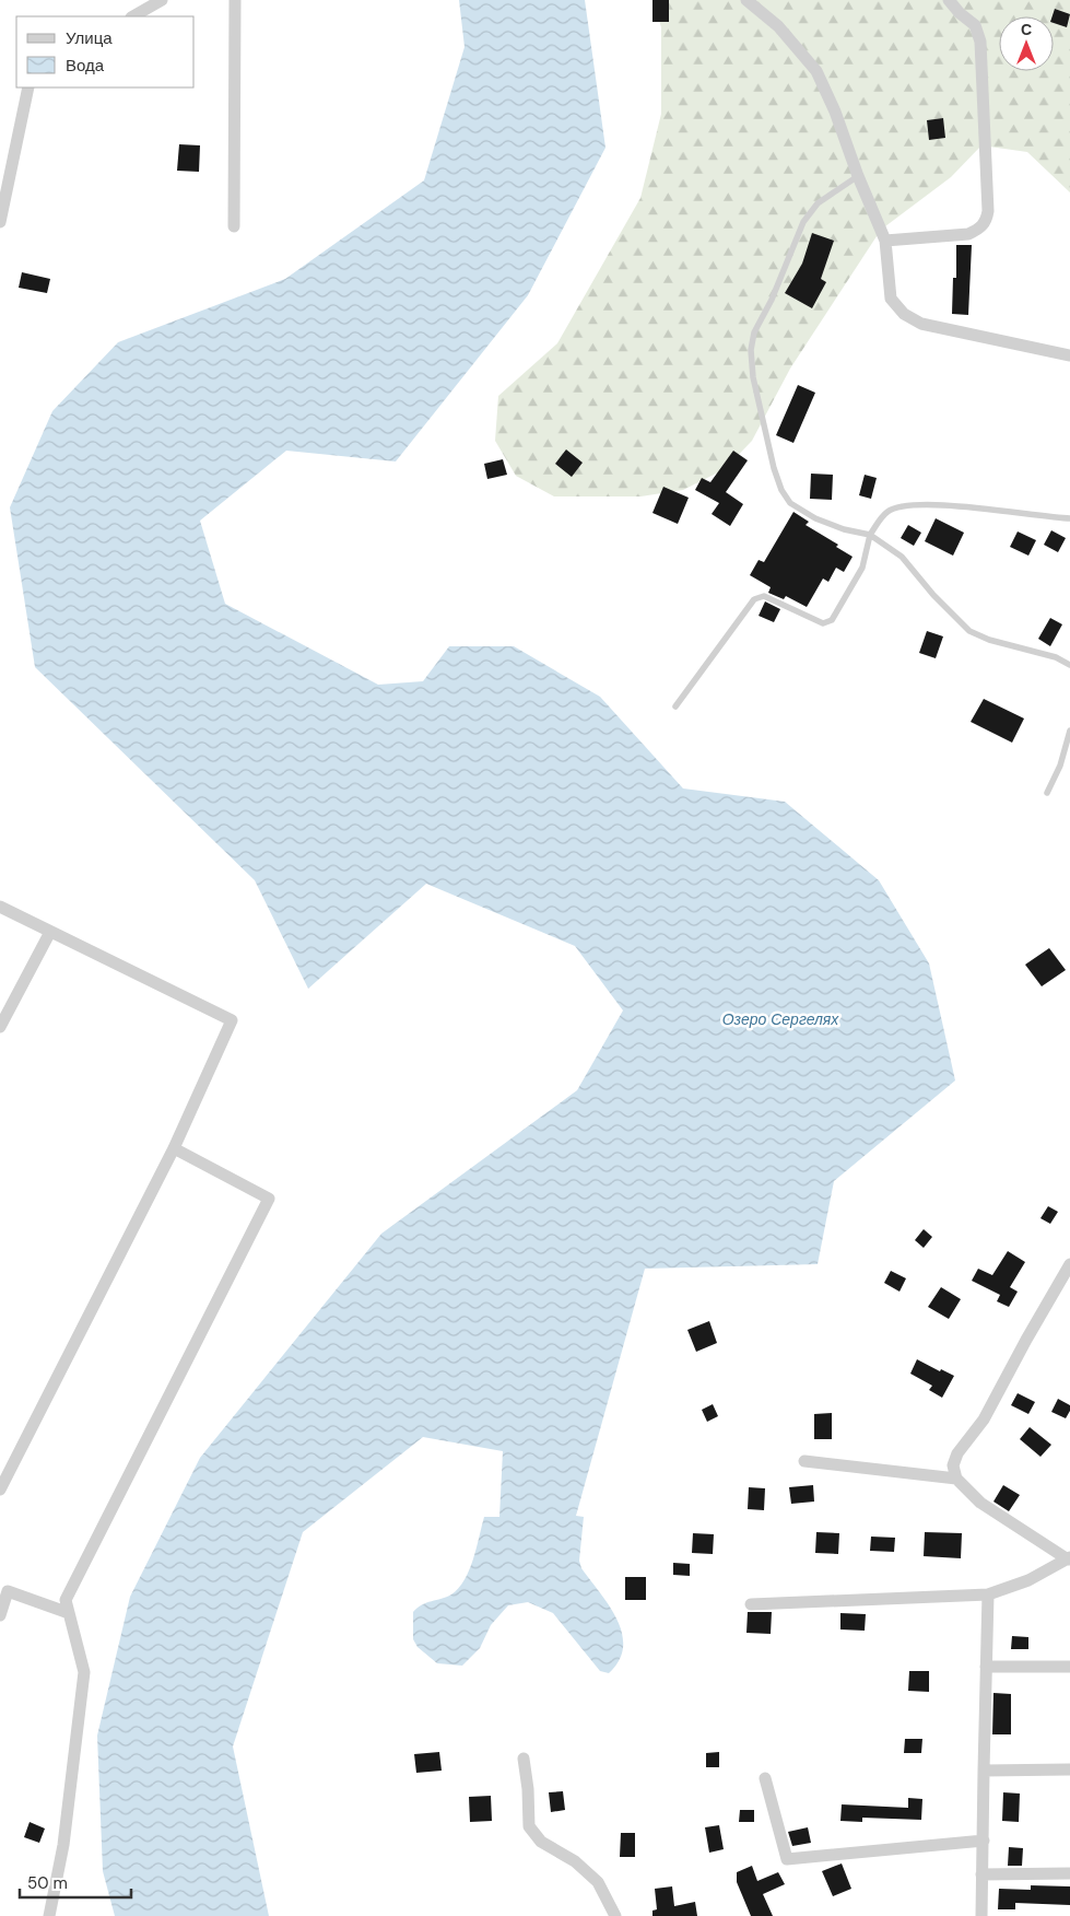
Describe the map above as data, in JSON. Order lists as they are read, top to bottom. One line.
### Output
{"water":["Озеро Сергелях"],"legend":["Улица","Вода"],"scale_bar":"50 m","north":"top"}
